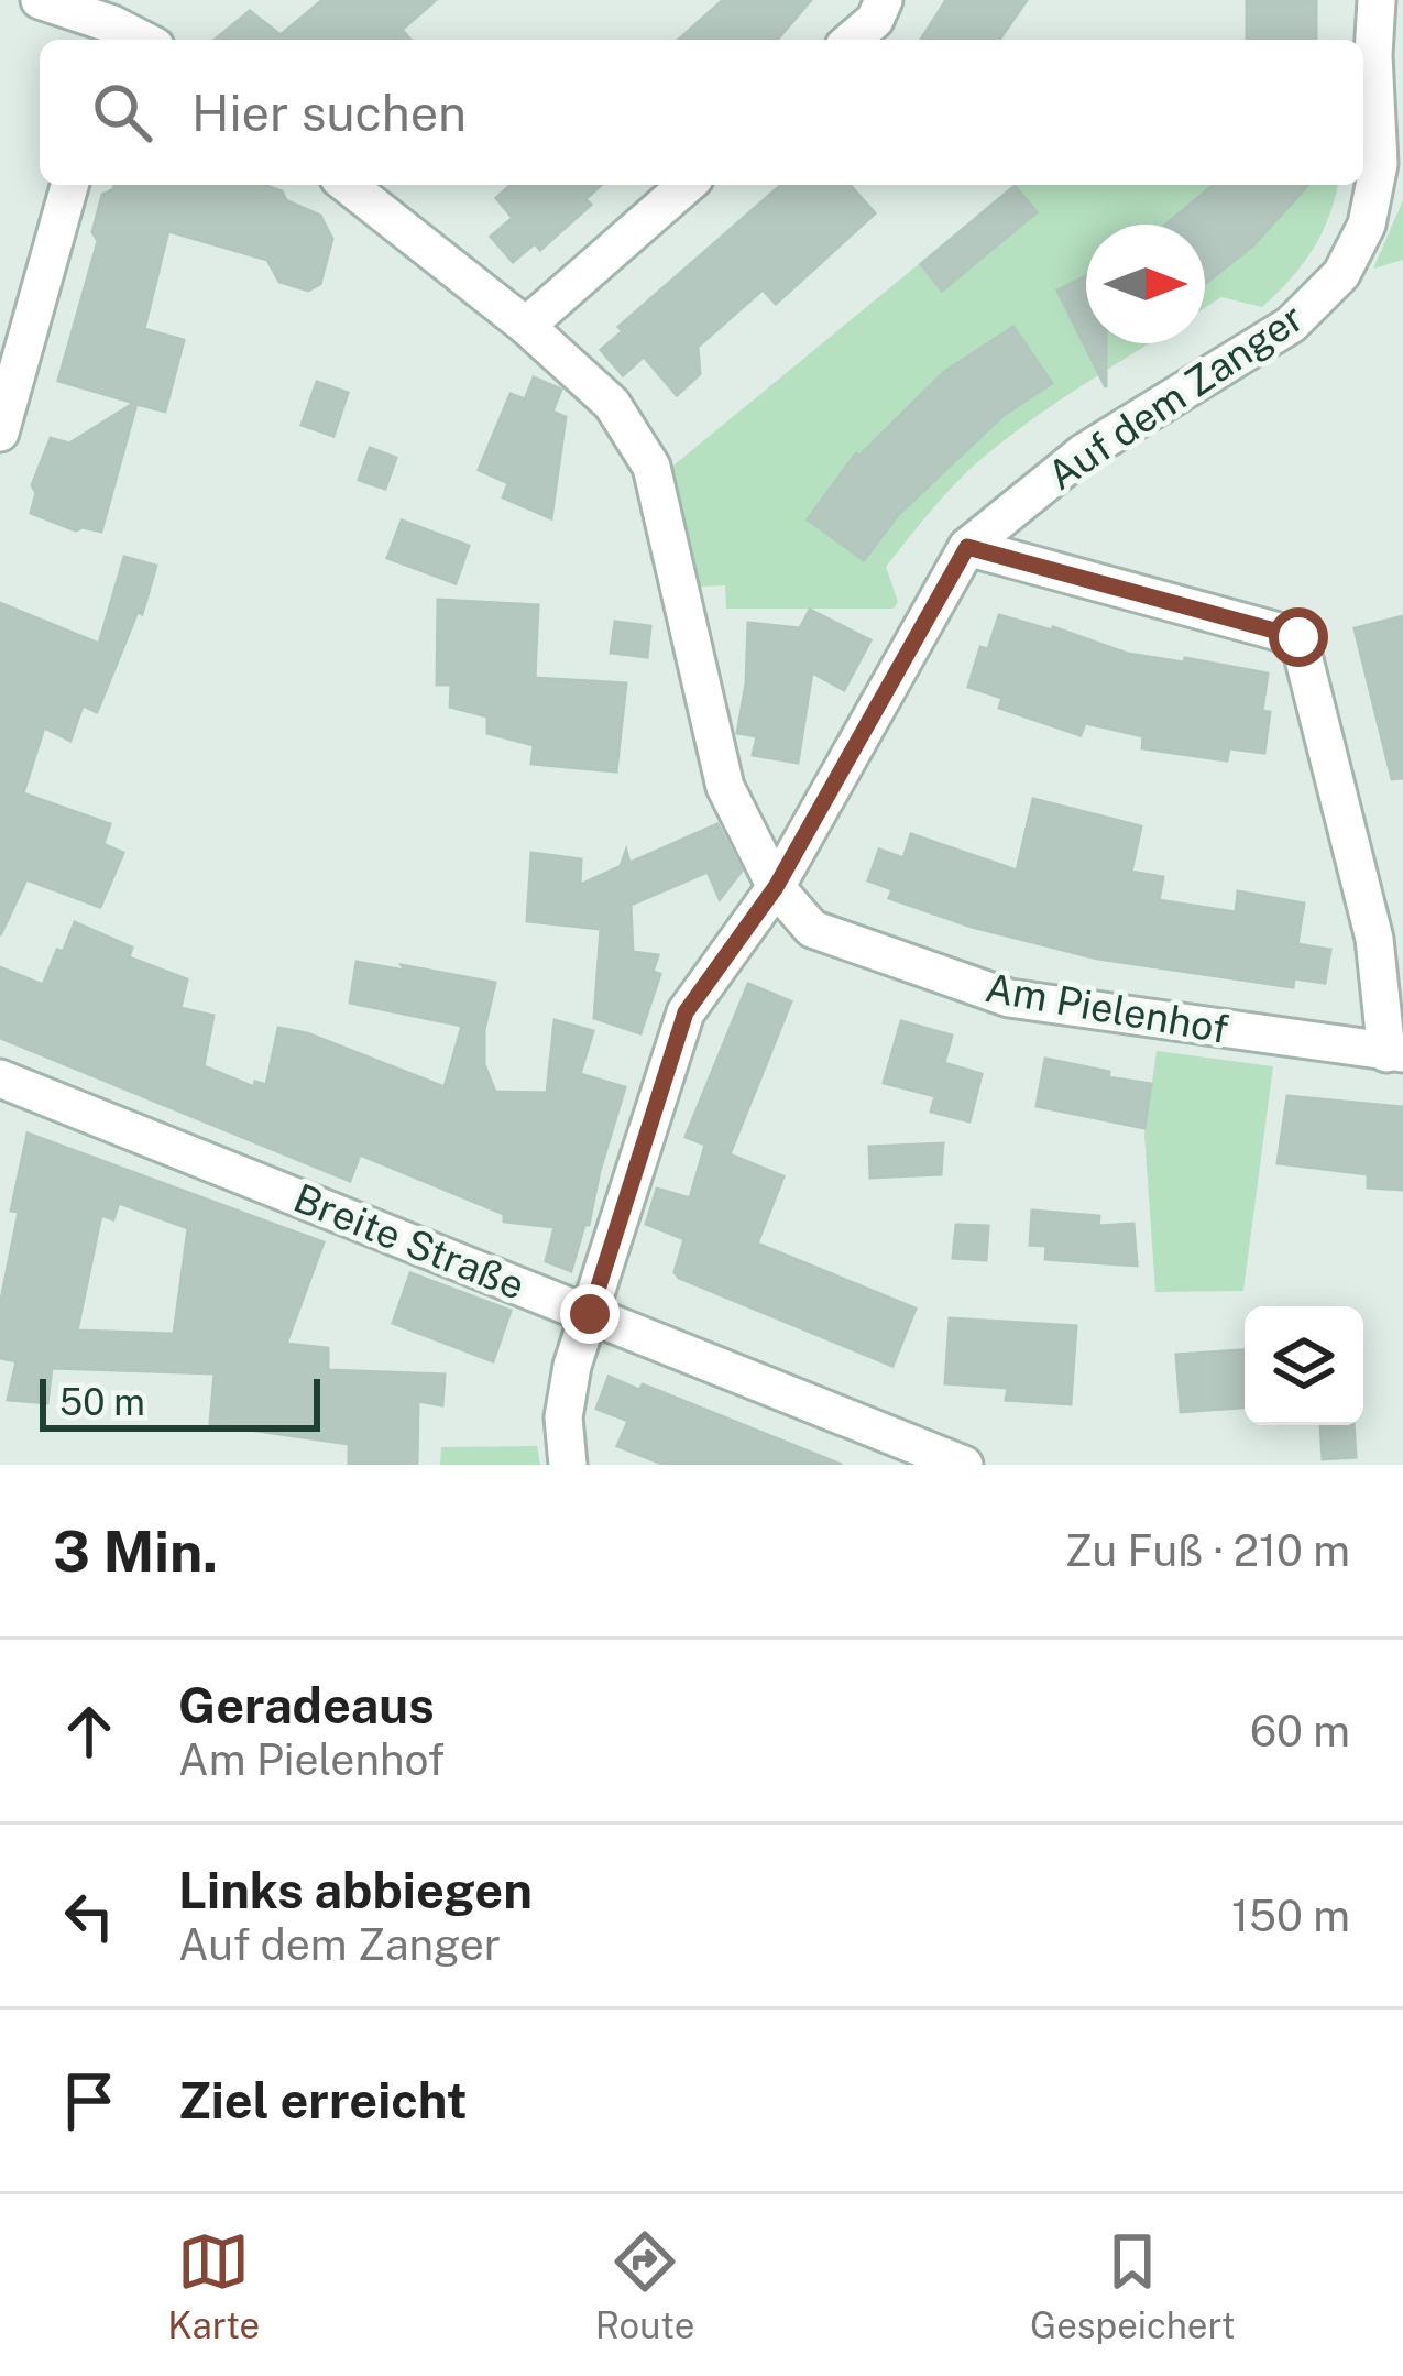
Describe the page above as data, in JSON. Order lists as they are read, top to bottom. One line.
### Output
{"streets":{"street":["Auf dem Zanger","Am Pielenhof","Breite Straße"]},"crossings":[["Auf dem Zanger","Am Pielenhof"],["Auf dem Zanger","Breite Straße"]],"scale_bar":"50 m","north":"right","page":{"search":"Hier suchen","scale":"50 m","heading":["3 Min.","Zu Fuß · 210 m"],"list":[["Geradeaus","Am Pielenhof","60 m"],["Links abbiegen","Auf dem Zanger","150 m"],"Ziel erreicht"],"nav":["Karte","Route","Gespeichert"]}}
